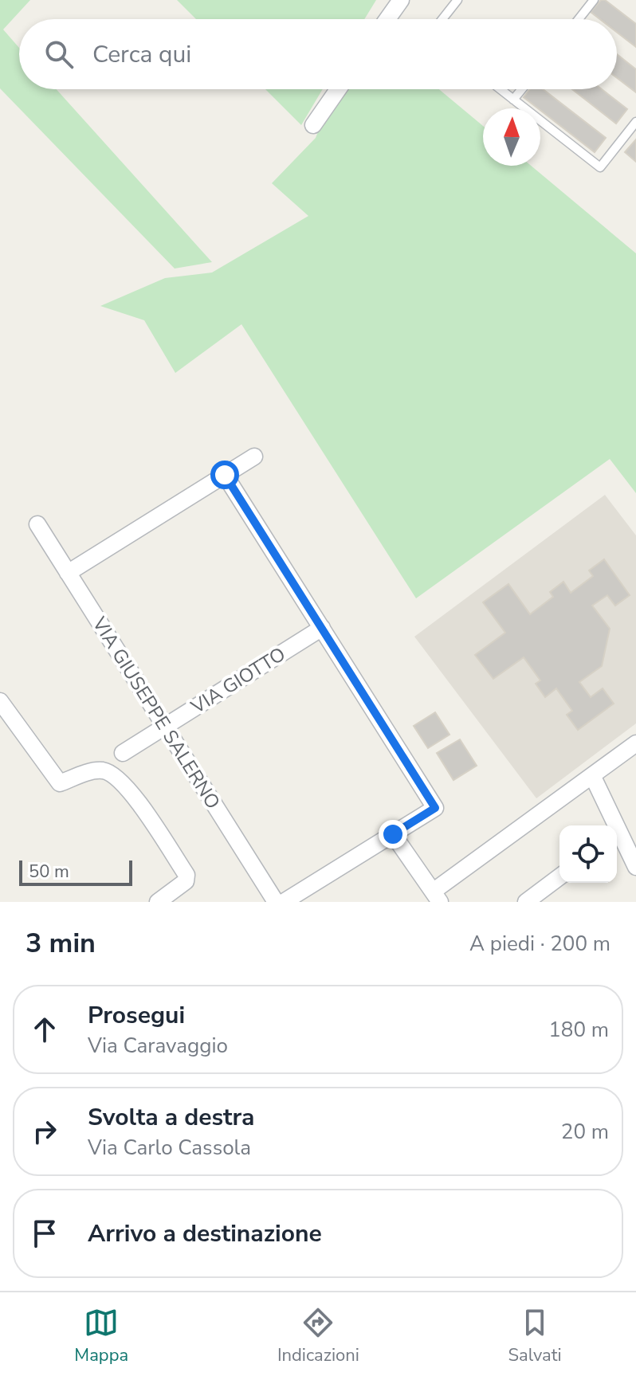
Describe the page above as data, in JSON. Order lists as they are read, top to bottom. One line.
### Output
{"streets":{"street":["VIA GIOTTO","VIA GIUSEPPE SALERNO"]},"crossings":[["VIA GIOTTO","VIA GIUSEPPE SALERNO"]],"scale_bar":"50 m","north":"top","page":{"search":"Cerca qui","scale":"50 m","heading":["3 min","A piedi · 200 m"],"list":[["Prosegui","Via Caravaggio","180 m"],["Svolta a destra","Via Carlo Cassola","20 m"],"Arrivo a destinazione"],"nav":["Mappa","Indicazioni","Salvati"]}}
